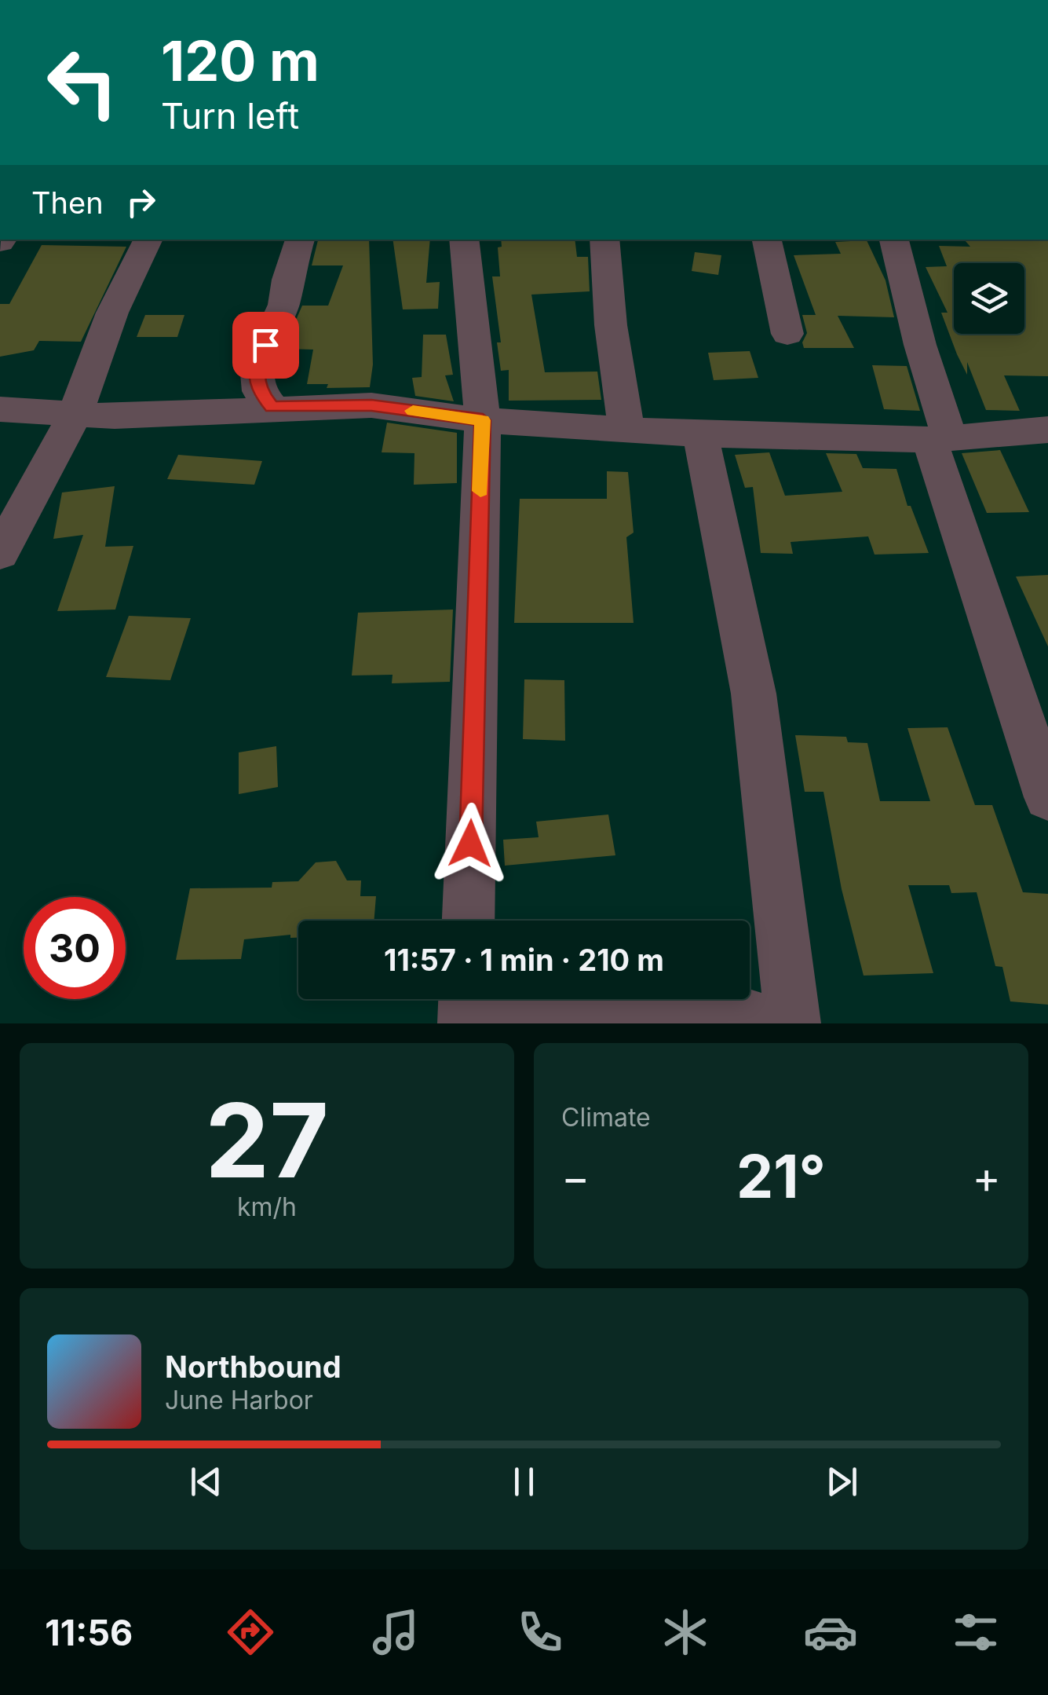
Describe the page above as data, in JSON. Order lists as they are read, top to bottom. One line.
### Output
{"page":{"turn":["120 m","Turn left"],"then":"Then","limit":"30","trip":"11:57 · 1 min · 210 m","tile":[["27","km/h"],"Climate"],"heat":["−","21°","+"],"song":["Northbound","June Harbor"],"tabs":"11:56"}}
